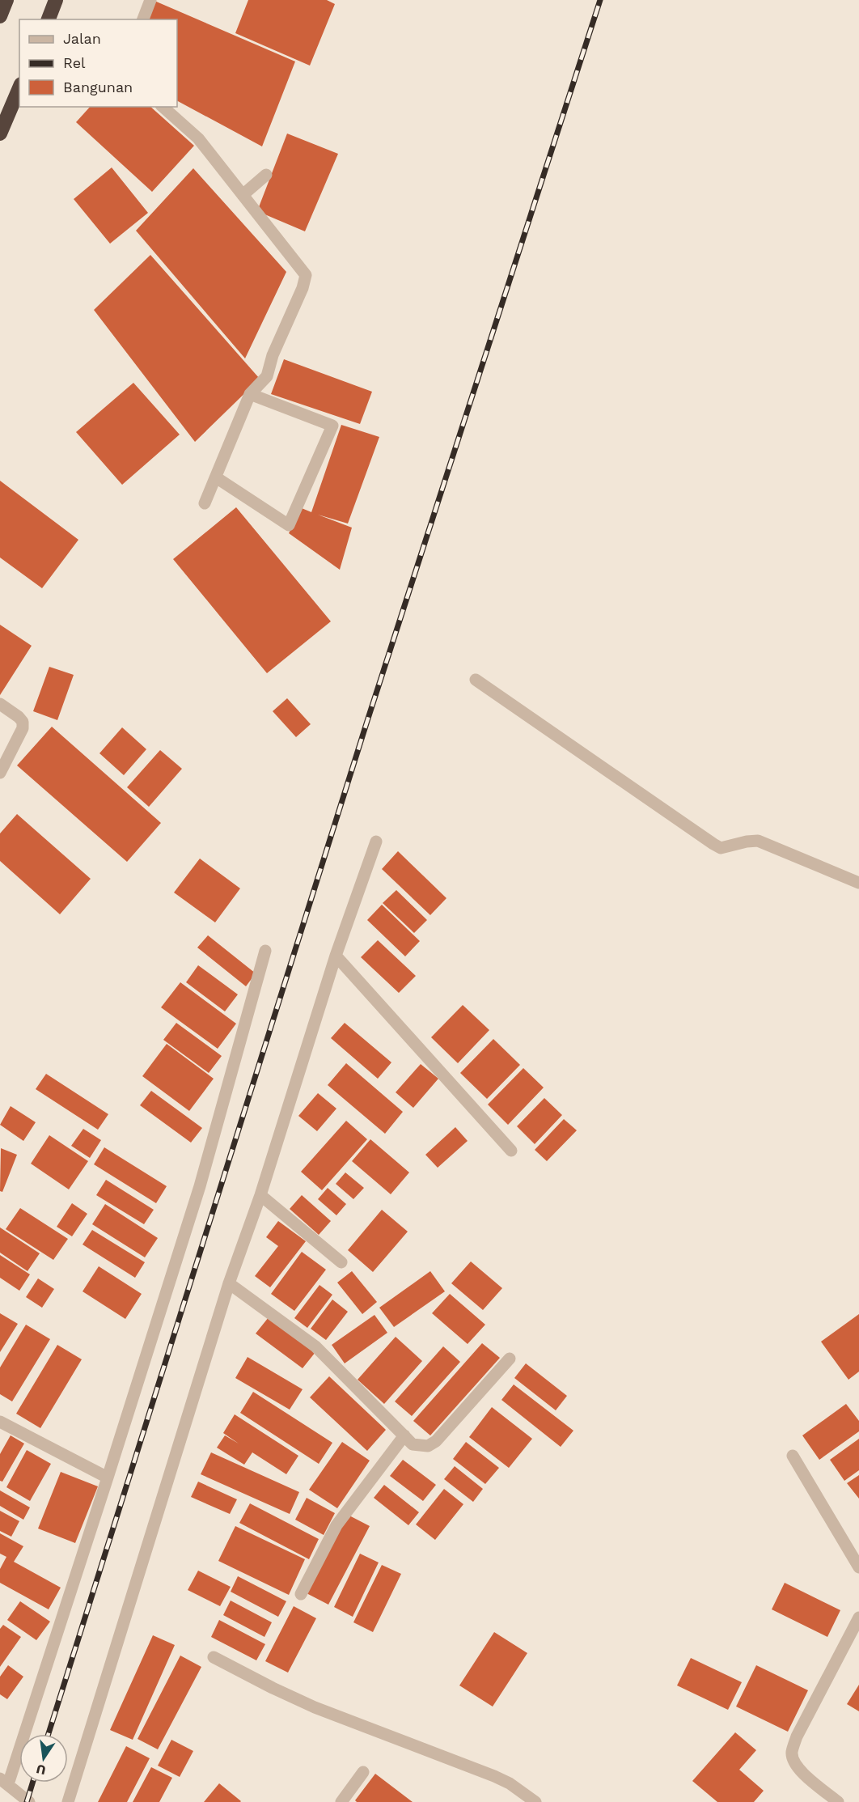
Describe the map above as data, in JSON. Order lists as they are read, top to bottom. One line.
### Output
{"legend":["Jalan","Rel","Bangunan"],"north":"bottom"}
